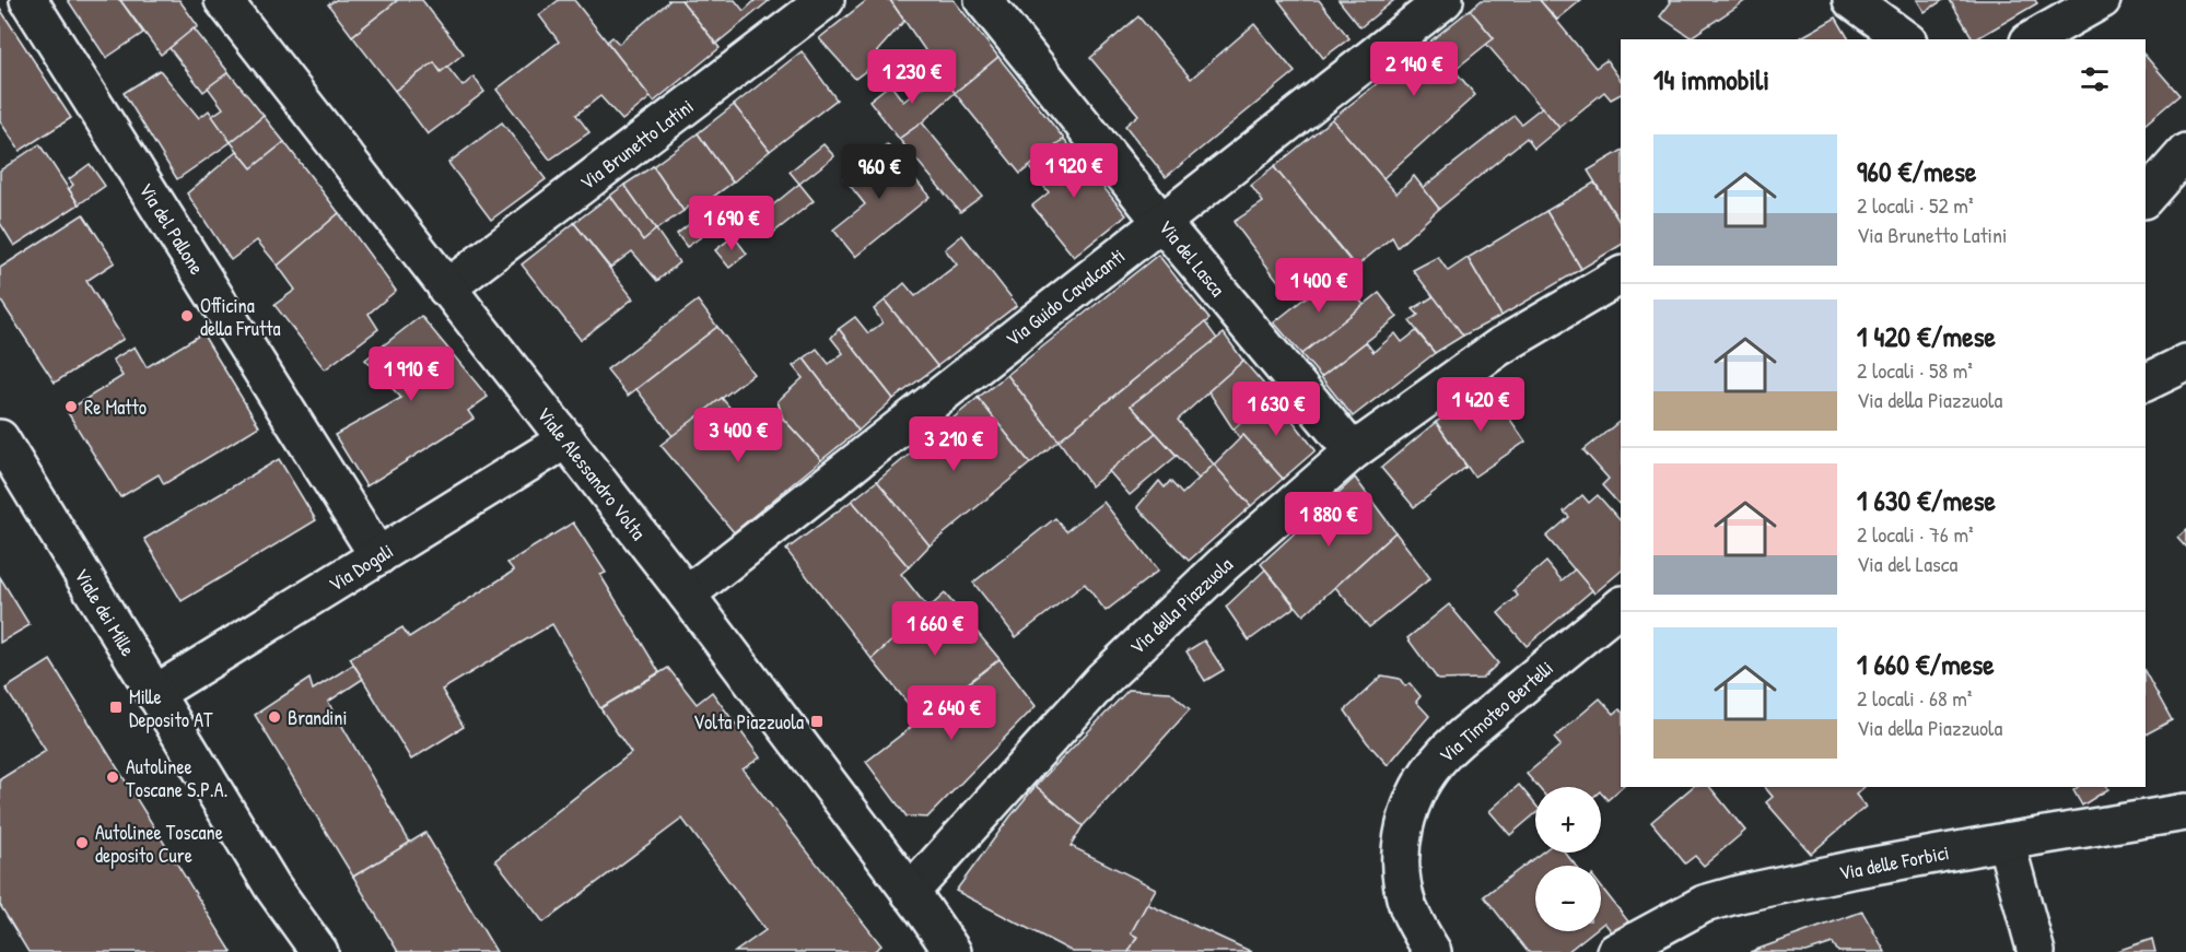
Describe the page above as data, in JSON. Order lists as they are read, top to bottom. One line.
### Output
{"streets":{"street":["Via Brunetto Latini","Via del Pallone","Via del Lasca","Via Guido Cavalcanti","Viale Alessandro Volta","Via Dogali","Via della Piazzuola","Viale dei Mille","Via Timoteo Bertelli","Via delle Forbici"]},"crossings":[["Via Brunetto Latini","Viale Alessandro Volta"],["Via del Pallone","Via Dogali"],["Via del Lasca","Via Guido Cavalcanti"],["Via del Lasca","Via della Piazzuola"],["Via Guido Cavalcanti","Viale Alessandro Volta"],["Viale Alessandro Volta","Via Dogali"],["Viale Alessandro Volta","Via della Piazzuola"],["Via Dogali","Viale dei Mille"]],"places":{"other":["Officina della Frutta","Re Matto","Brandini","Autolinee Toscane S.P.A.","Autolinee Toscane deposito Cure"],"transit":["Mille Deposito AT","Volta Piazzuola"]},"page":{"heading":"14 immobili","price":["2 140 €","1 230 €","1 920 €","960 €","1 690 €","1 400 €","1 910 €","1 420 €","1 630 €","3 400 €","3 210 €","1 880 €","1 660 €","2 640 €"],"list":[{"name":"960 €/mese","note":"2 locali · 52 m² · Via Brunetto Latini"},{"name":"1 420 €/mese","note":"2 locali · 58 m² · Via della Piazzuola"},{"name":"1 630 €/mese","note":"2 locali · 76 m² · Via del Lasca"},{"name":"1 660 €/mese","note":"2 locali · 68 m² · Via della Piazzuola"}],"map_buttons":["+","−"]}}
